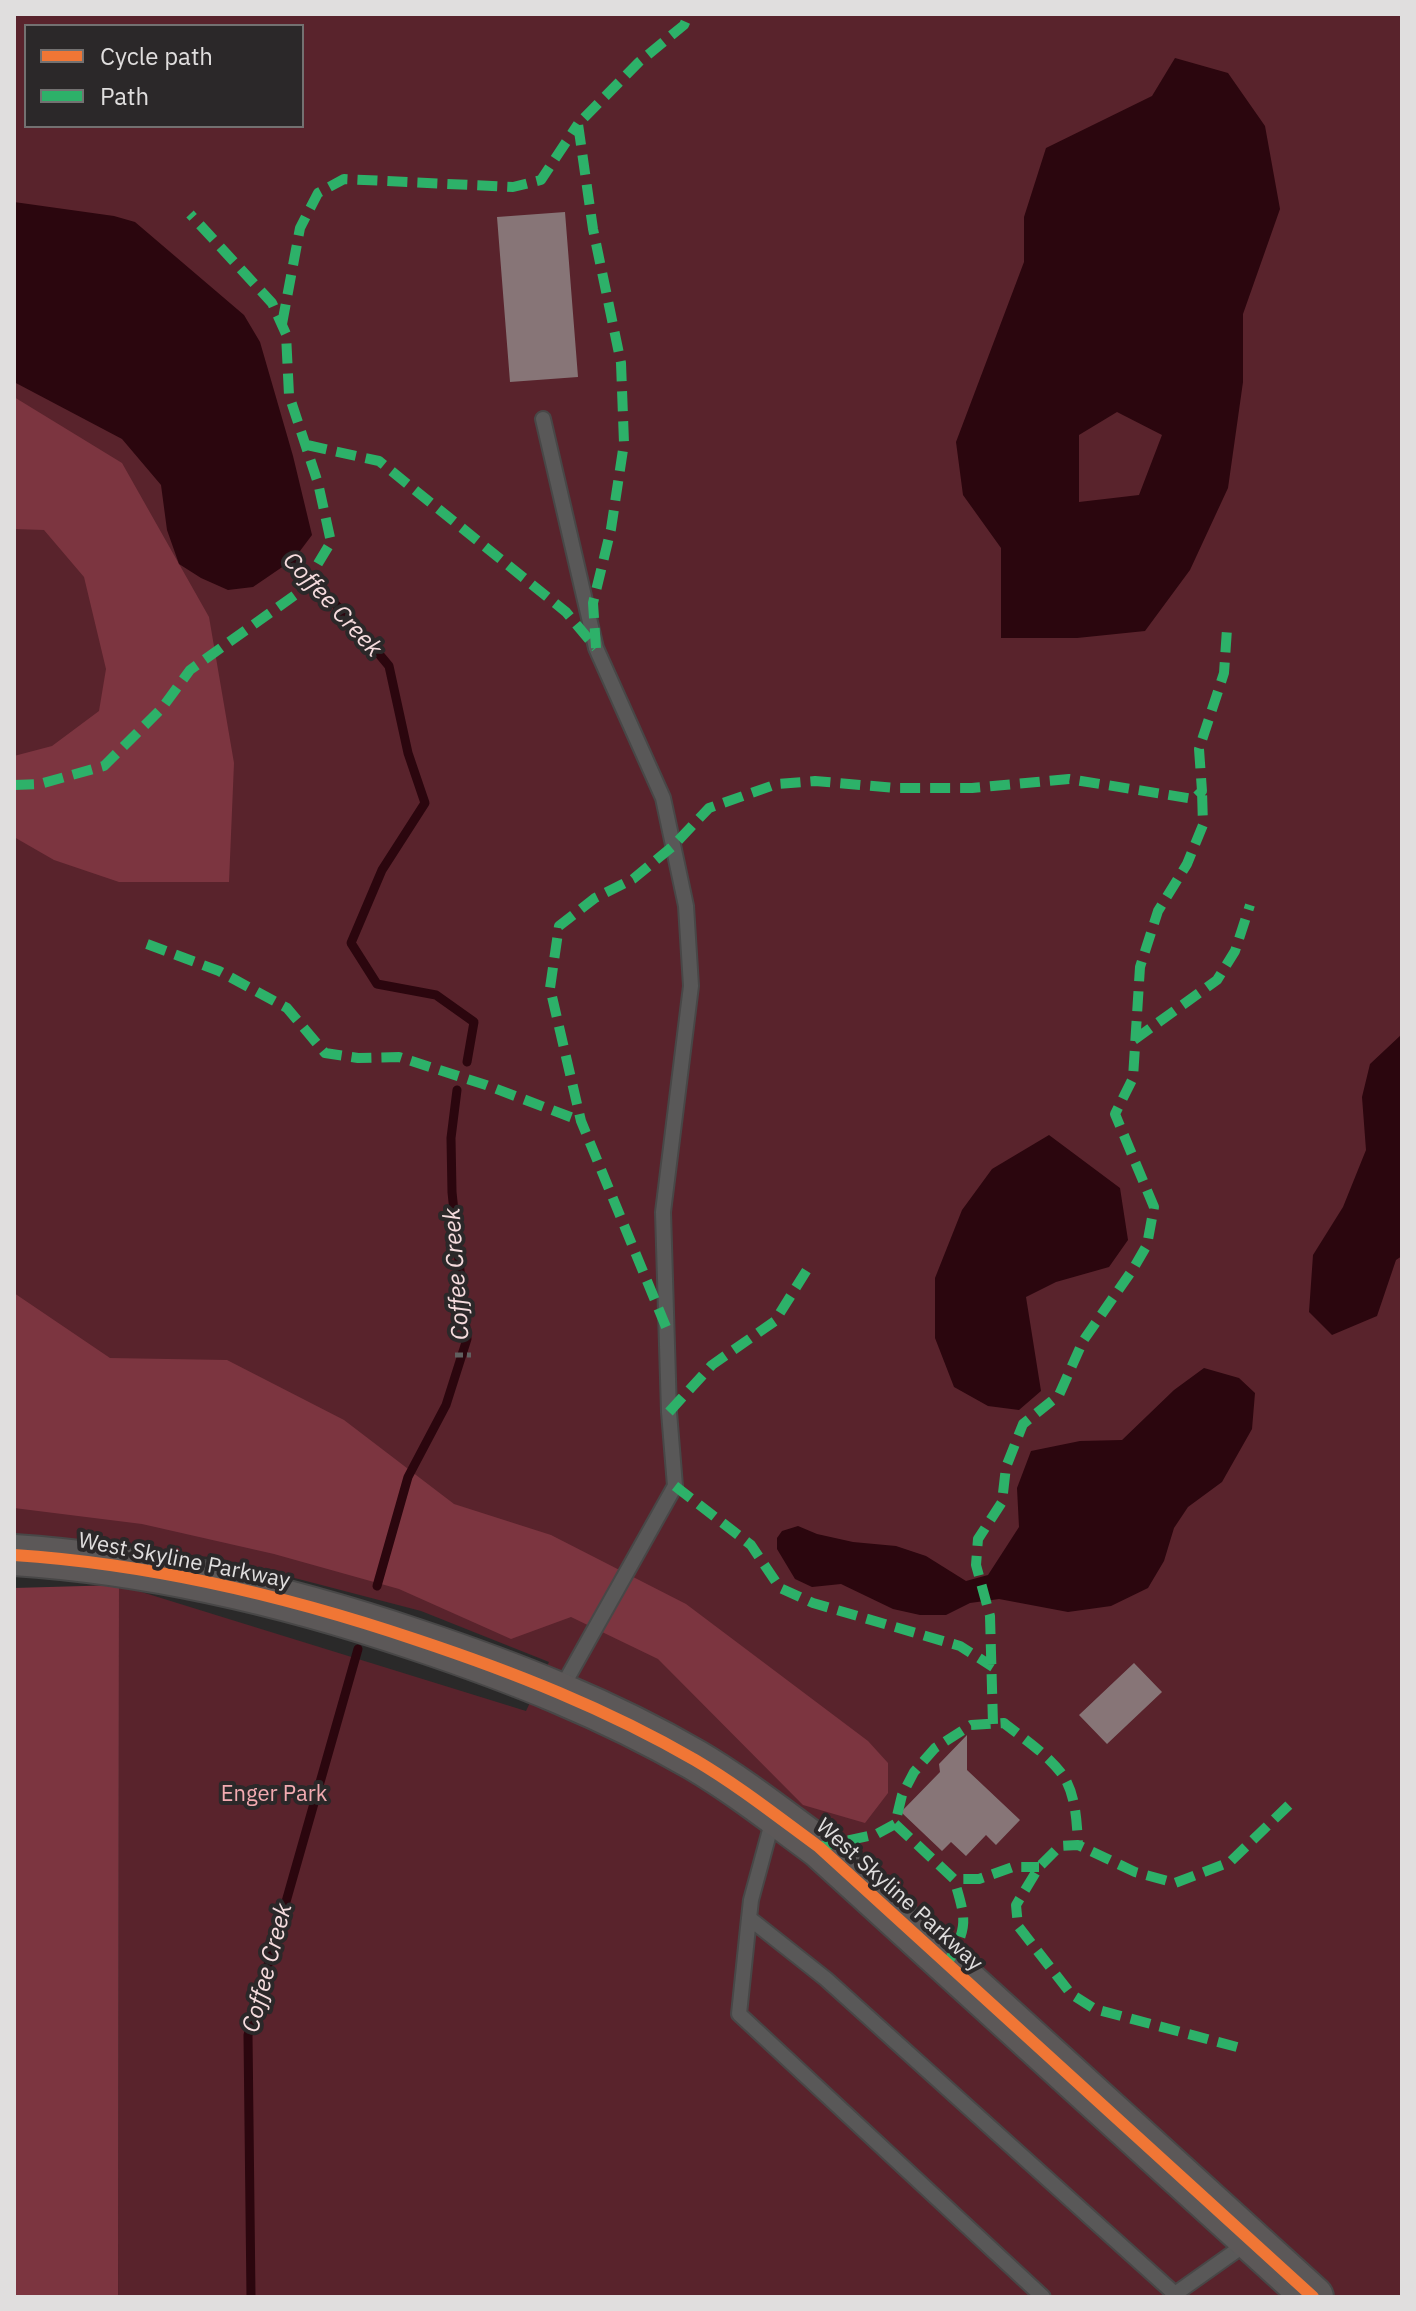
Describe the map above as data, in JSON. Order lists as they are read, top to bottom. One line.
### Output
{"streets":{"street":["West Skyline Parkway"]},"water":["Coffee Creek"],"parks":["Enger Park"],"legend":["Cycle path","Path"]}
